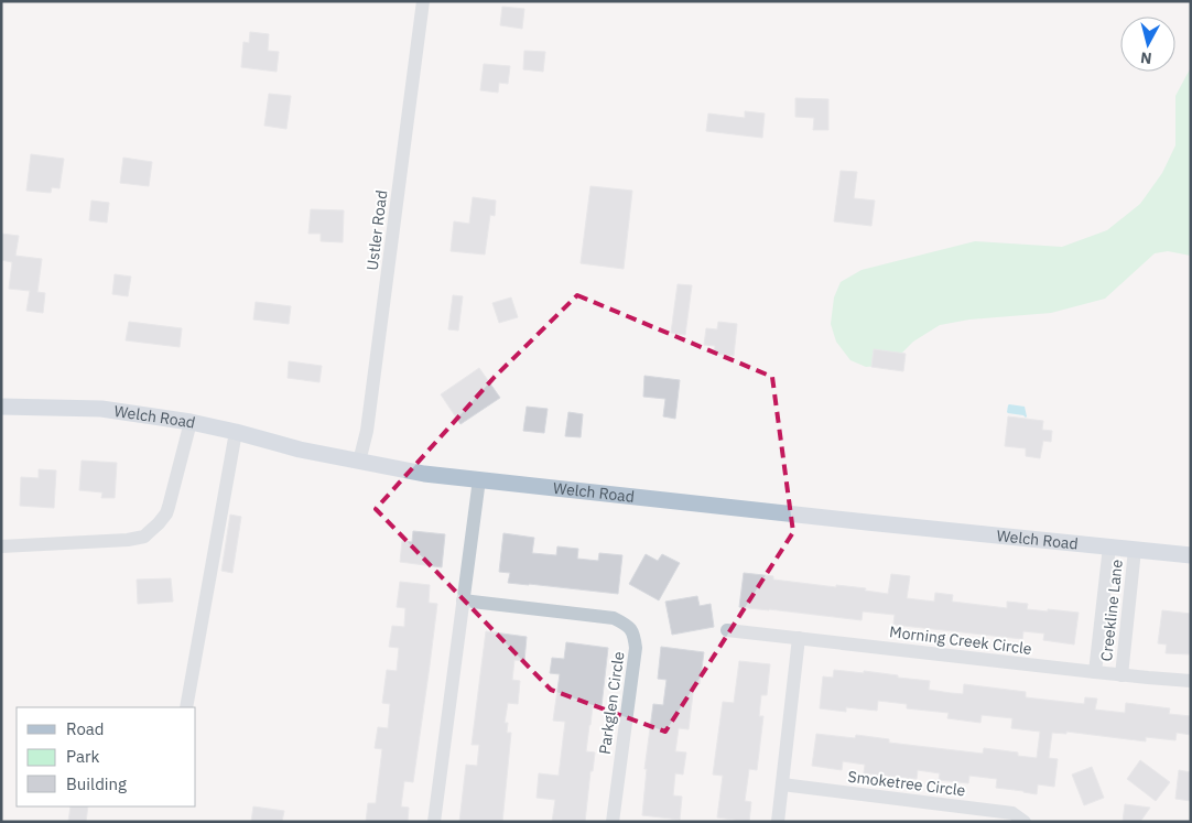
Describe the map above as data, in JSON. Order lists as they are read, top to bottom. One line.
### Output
{"streets":{"main road":["Welch Road"],"street":["Ustler Road","Creekline Lane","Morning Creek Circle","Parkglen Circle","Smoketree Circle"]},"crossings":[["Ustler Road","Welch Road"],["Welch Road","Creekline Lane"],["Creekline Lane","Morning Creek Circle"]],"legend":["Road","Park","Building"],"north":"bottom"}
